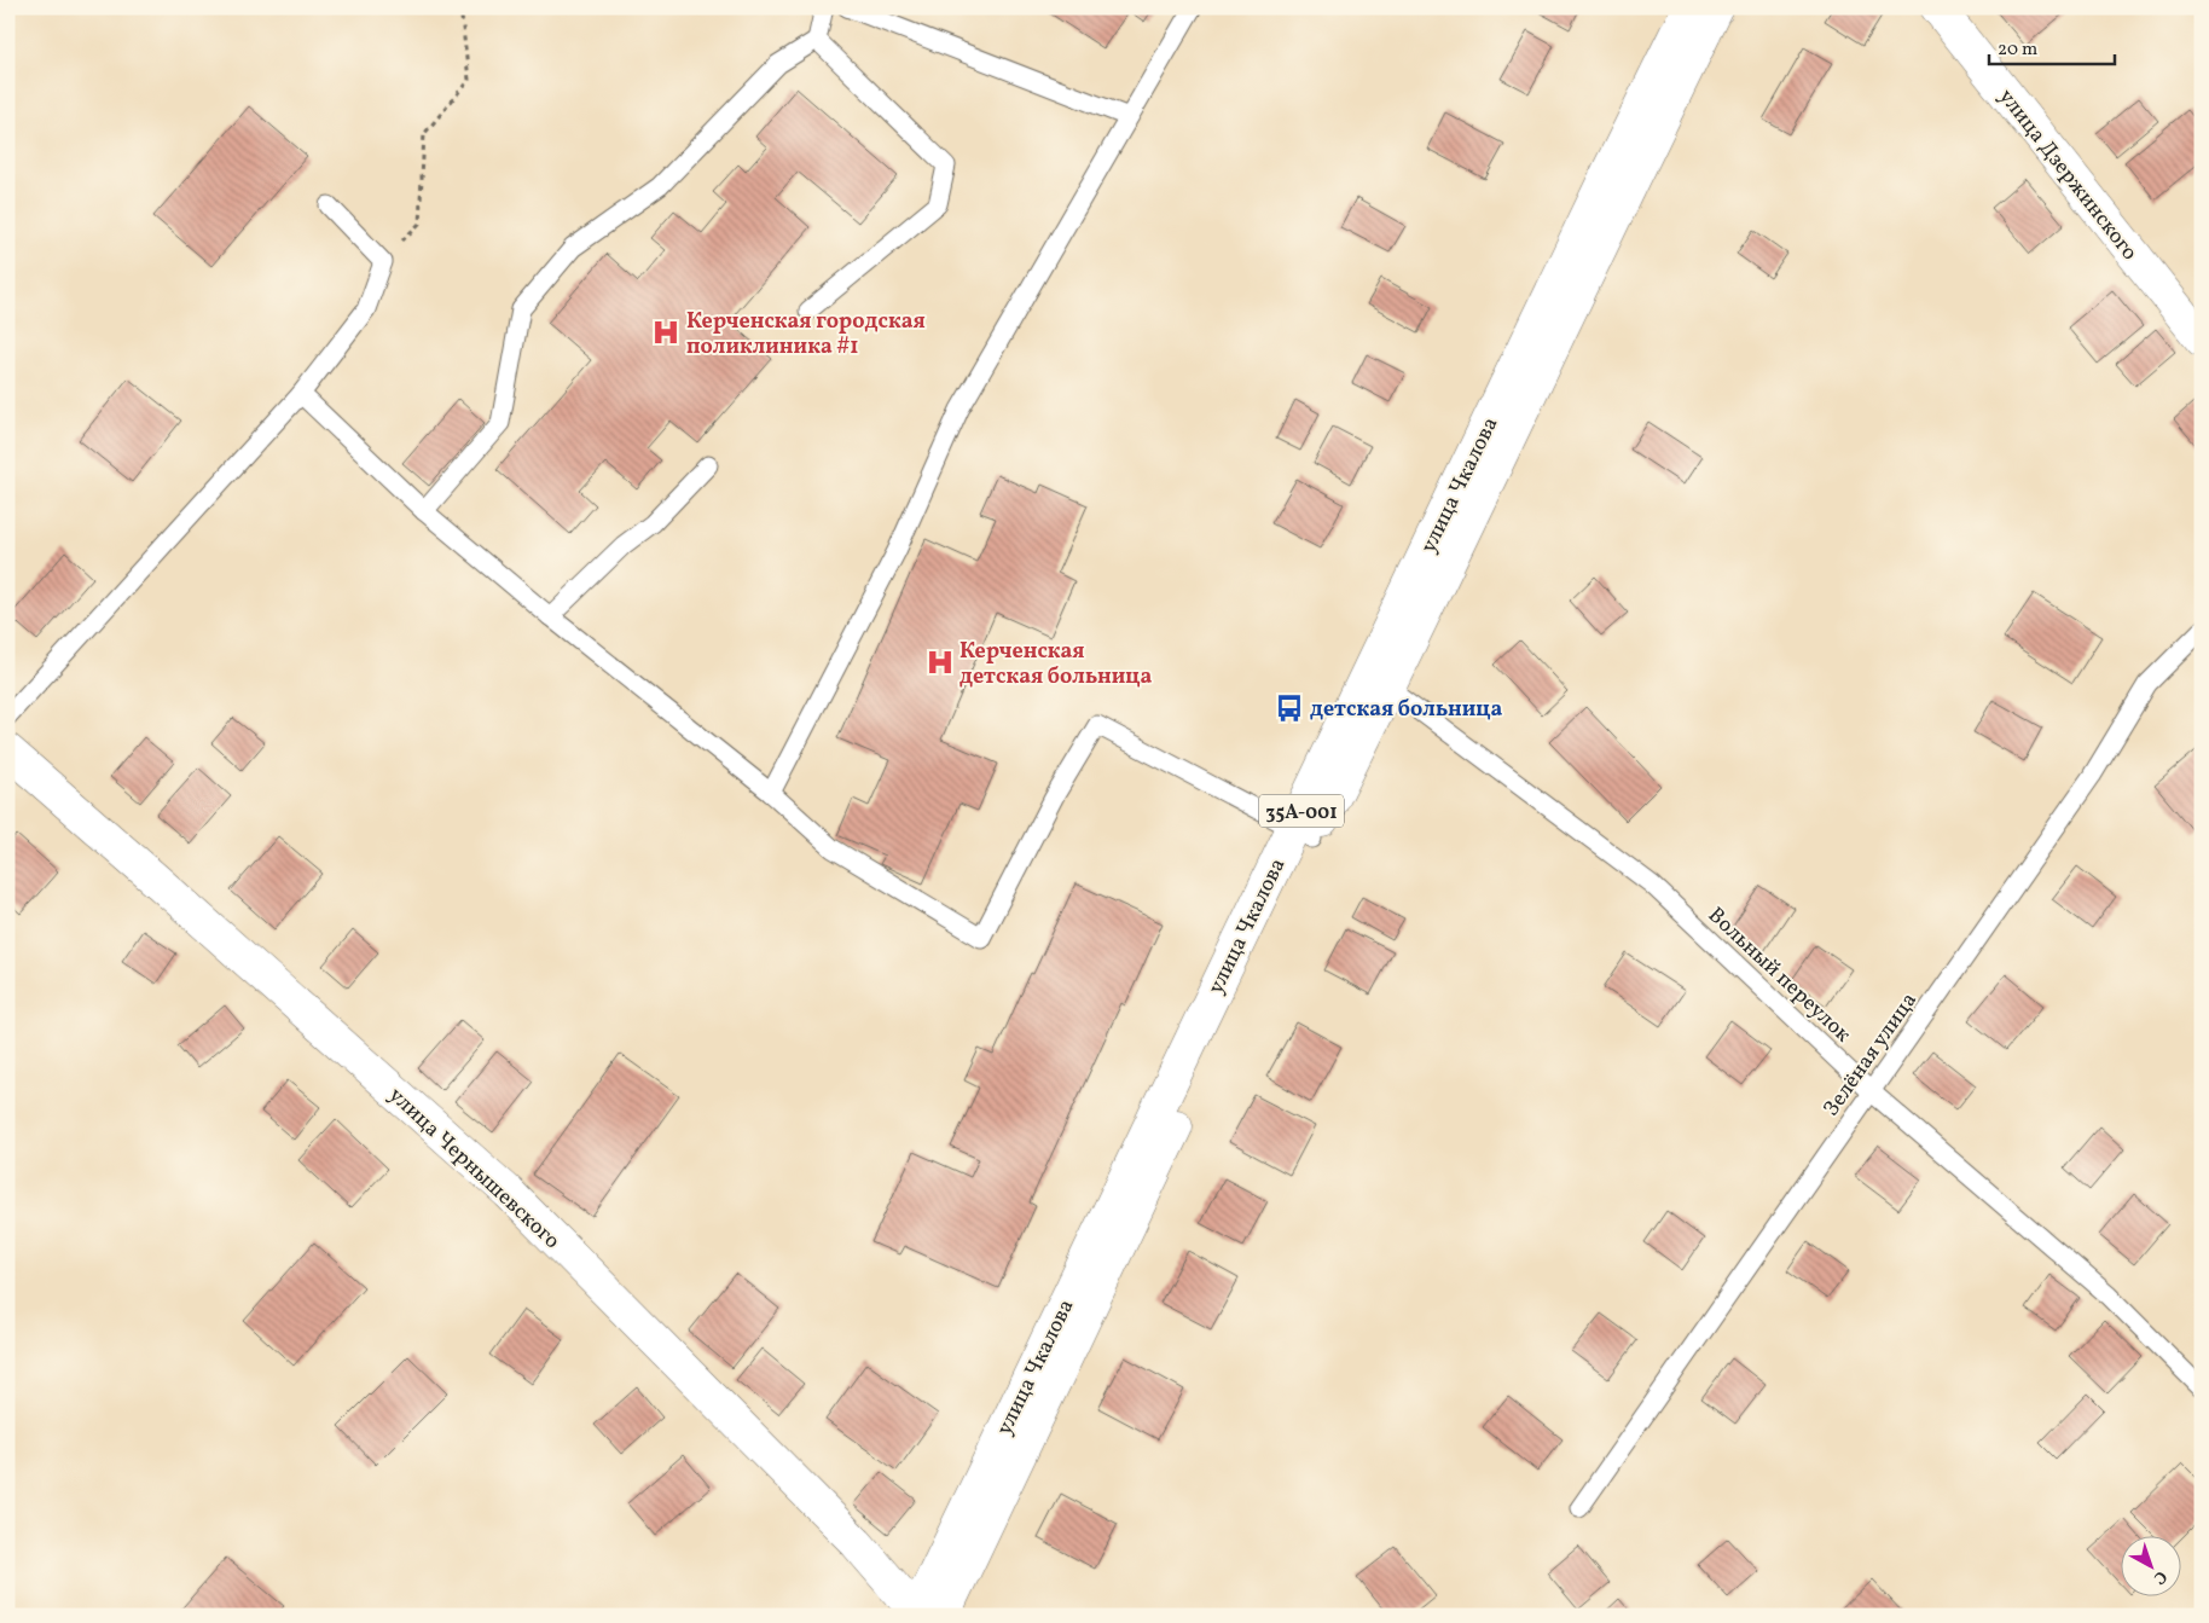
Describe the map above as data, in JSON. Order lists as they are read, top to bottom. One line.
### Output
{"streets":{"main road":["улица Дзержинского","улица Чкалова","35А-001","улица Чернышевского"],"lane":["Вольный переулок","Зелёная улица"]},"crossings":[["улица Чкалова","Вольный переулок"],["улица Чкалова","улица Чернышевского"],["Вольный переулок","Зелёная улица"]],"places":{"hospital":["Керченская городская поликлиника #1","Керченская детская больница"],"bus stop":["детская больница"]},"scale_bar":"20 m","north":"bottom right"}
